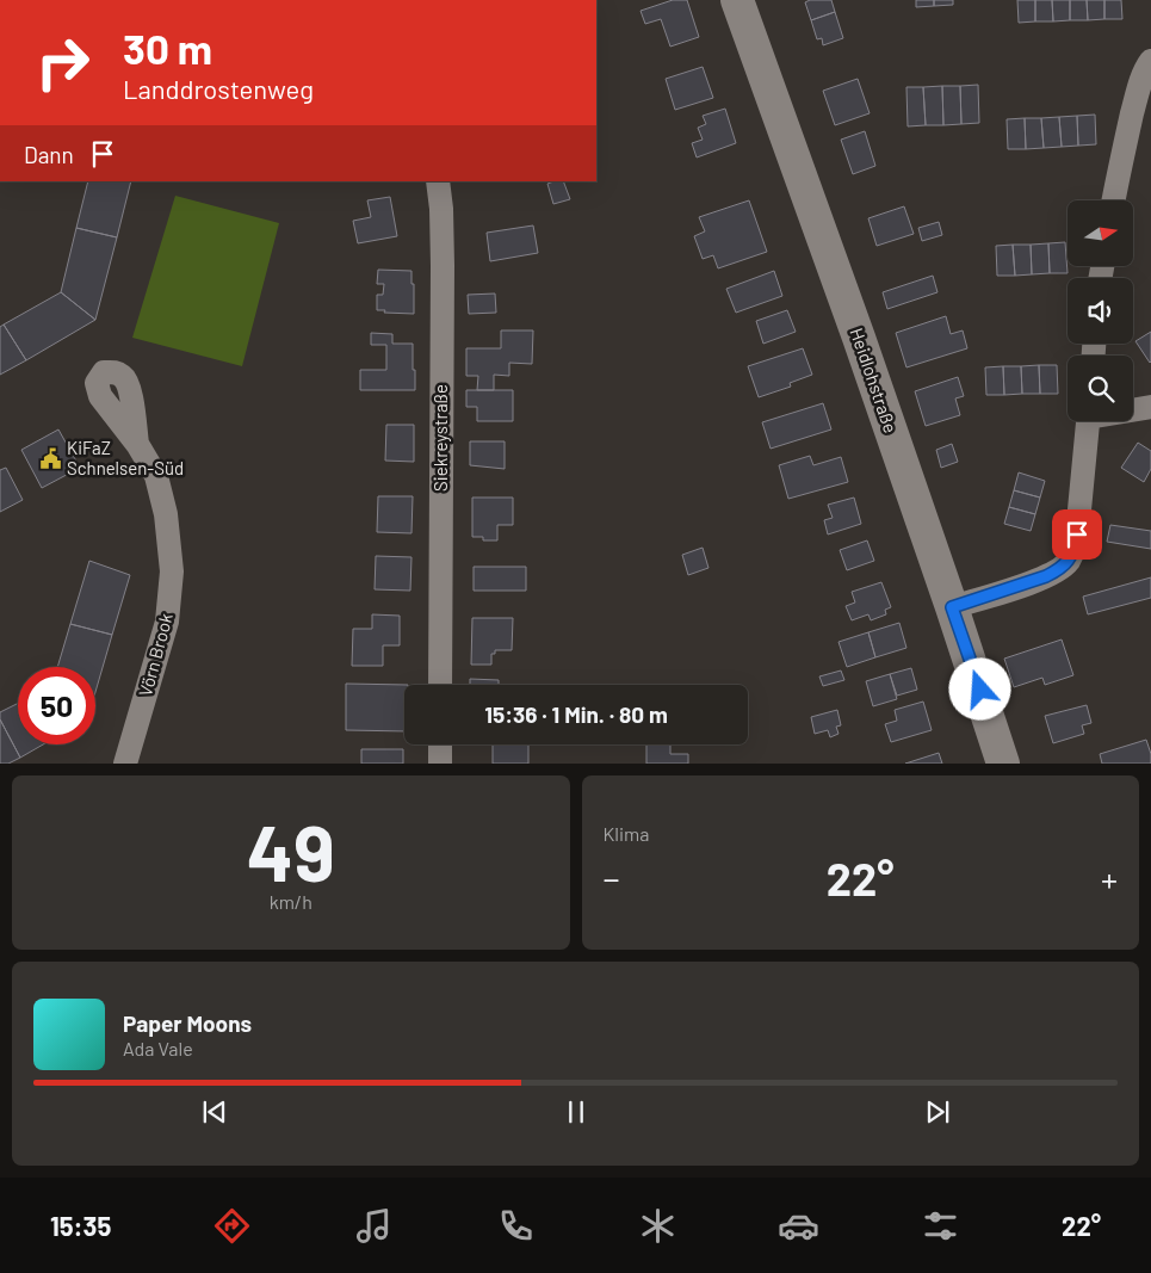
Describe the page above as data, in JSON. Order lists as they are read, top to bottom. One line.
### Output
{"streets":{"main road":["Heidlohstraße"],"street":["Siekreystraße","Vörn Brook"]},"places":{"public building":["KiFaZ Schnelsen-Süd"]},"north":"right","page":{"turn":["30 m","Landdrostenweg"],"then":"Dann","limit":"50","trip":"15:36 · 1 Min. · 80 m","tile":[["49","km/h"],"Klima"],"heat":["−","22°","+"],"song":["Paper Moons","Ada Vale"],"tabs":["15:35","22°"]}}
